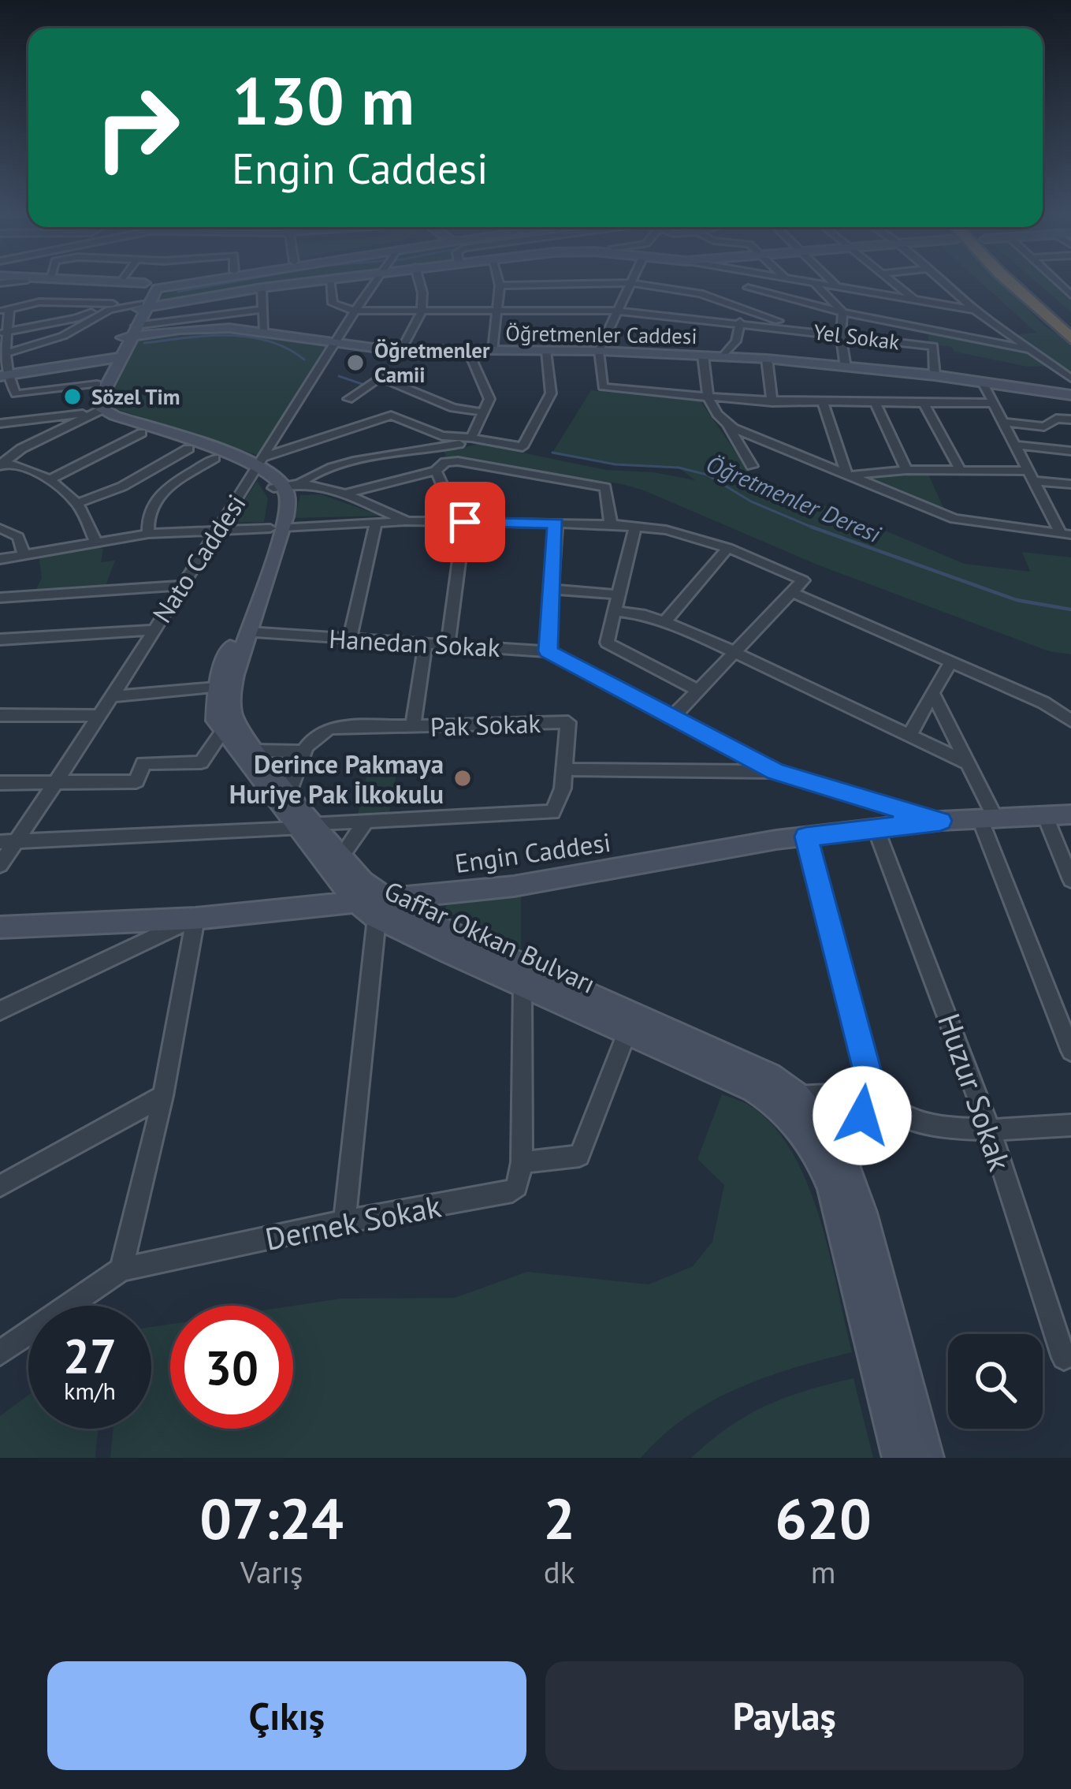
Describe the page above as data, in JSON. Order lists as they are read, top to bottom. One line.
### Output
{"streets":{"main road":["Öğretmenler Caddesi","Engin Caddesi","Gaffar Okkan Bulvarı"],"street":["Yel Sokak","Nato Caddesi","Hanedan Sokak","Pak Sokak","Huzur Sokak","Dernek Sokak"]},"crossings":[["Öğretmenler Caddesi","Yel Sokak"],["Öğretmenler Caddesi","Nato Caddesi"],["Yel Sokak","Nato Caddesi"],["Hanedan Sokak","Engin Caddesi"],["Hanedan Sokak","Gaffar Okkan Bulvarı"],["Engin Caddesi","Gaffar Okkan Bulvarı"],["Engin Caddesi","Huzur Sokak"]],"water":["Öğretmenler Deresi"],"places":["Öğretmenler Camii","Sözel Tim","Derince Pakmaya Huriye Pak İlkokulu"],"page":{"turn":["130 m","Engin Caddesi"],"speed":"27 km/h","limit":"30","eta":["07:24","Varış","2","dk","620","m"],"buttons":["Çıkış","Paylaş"]}}
